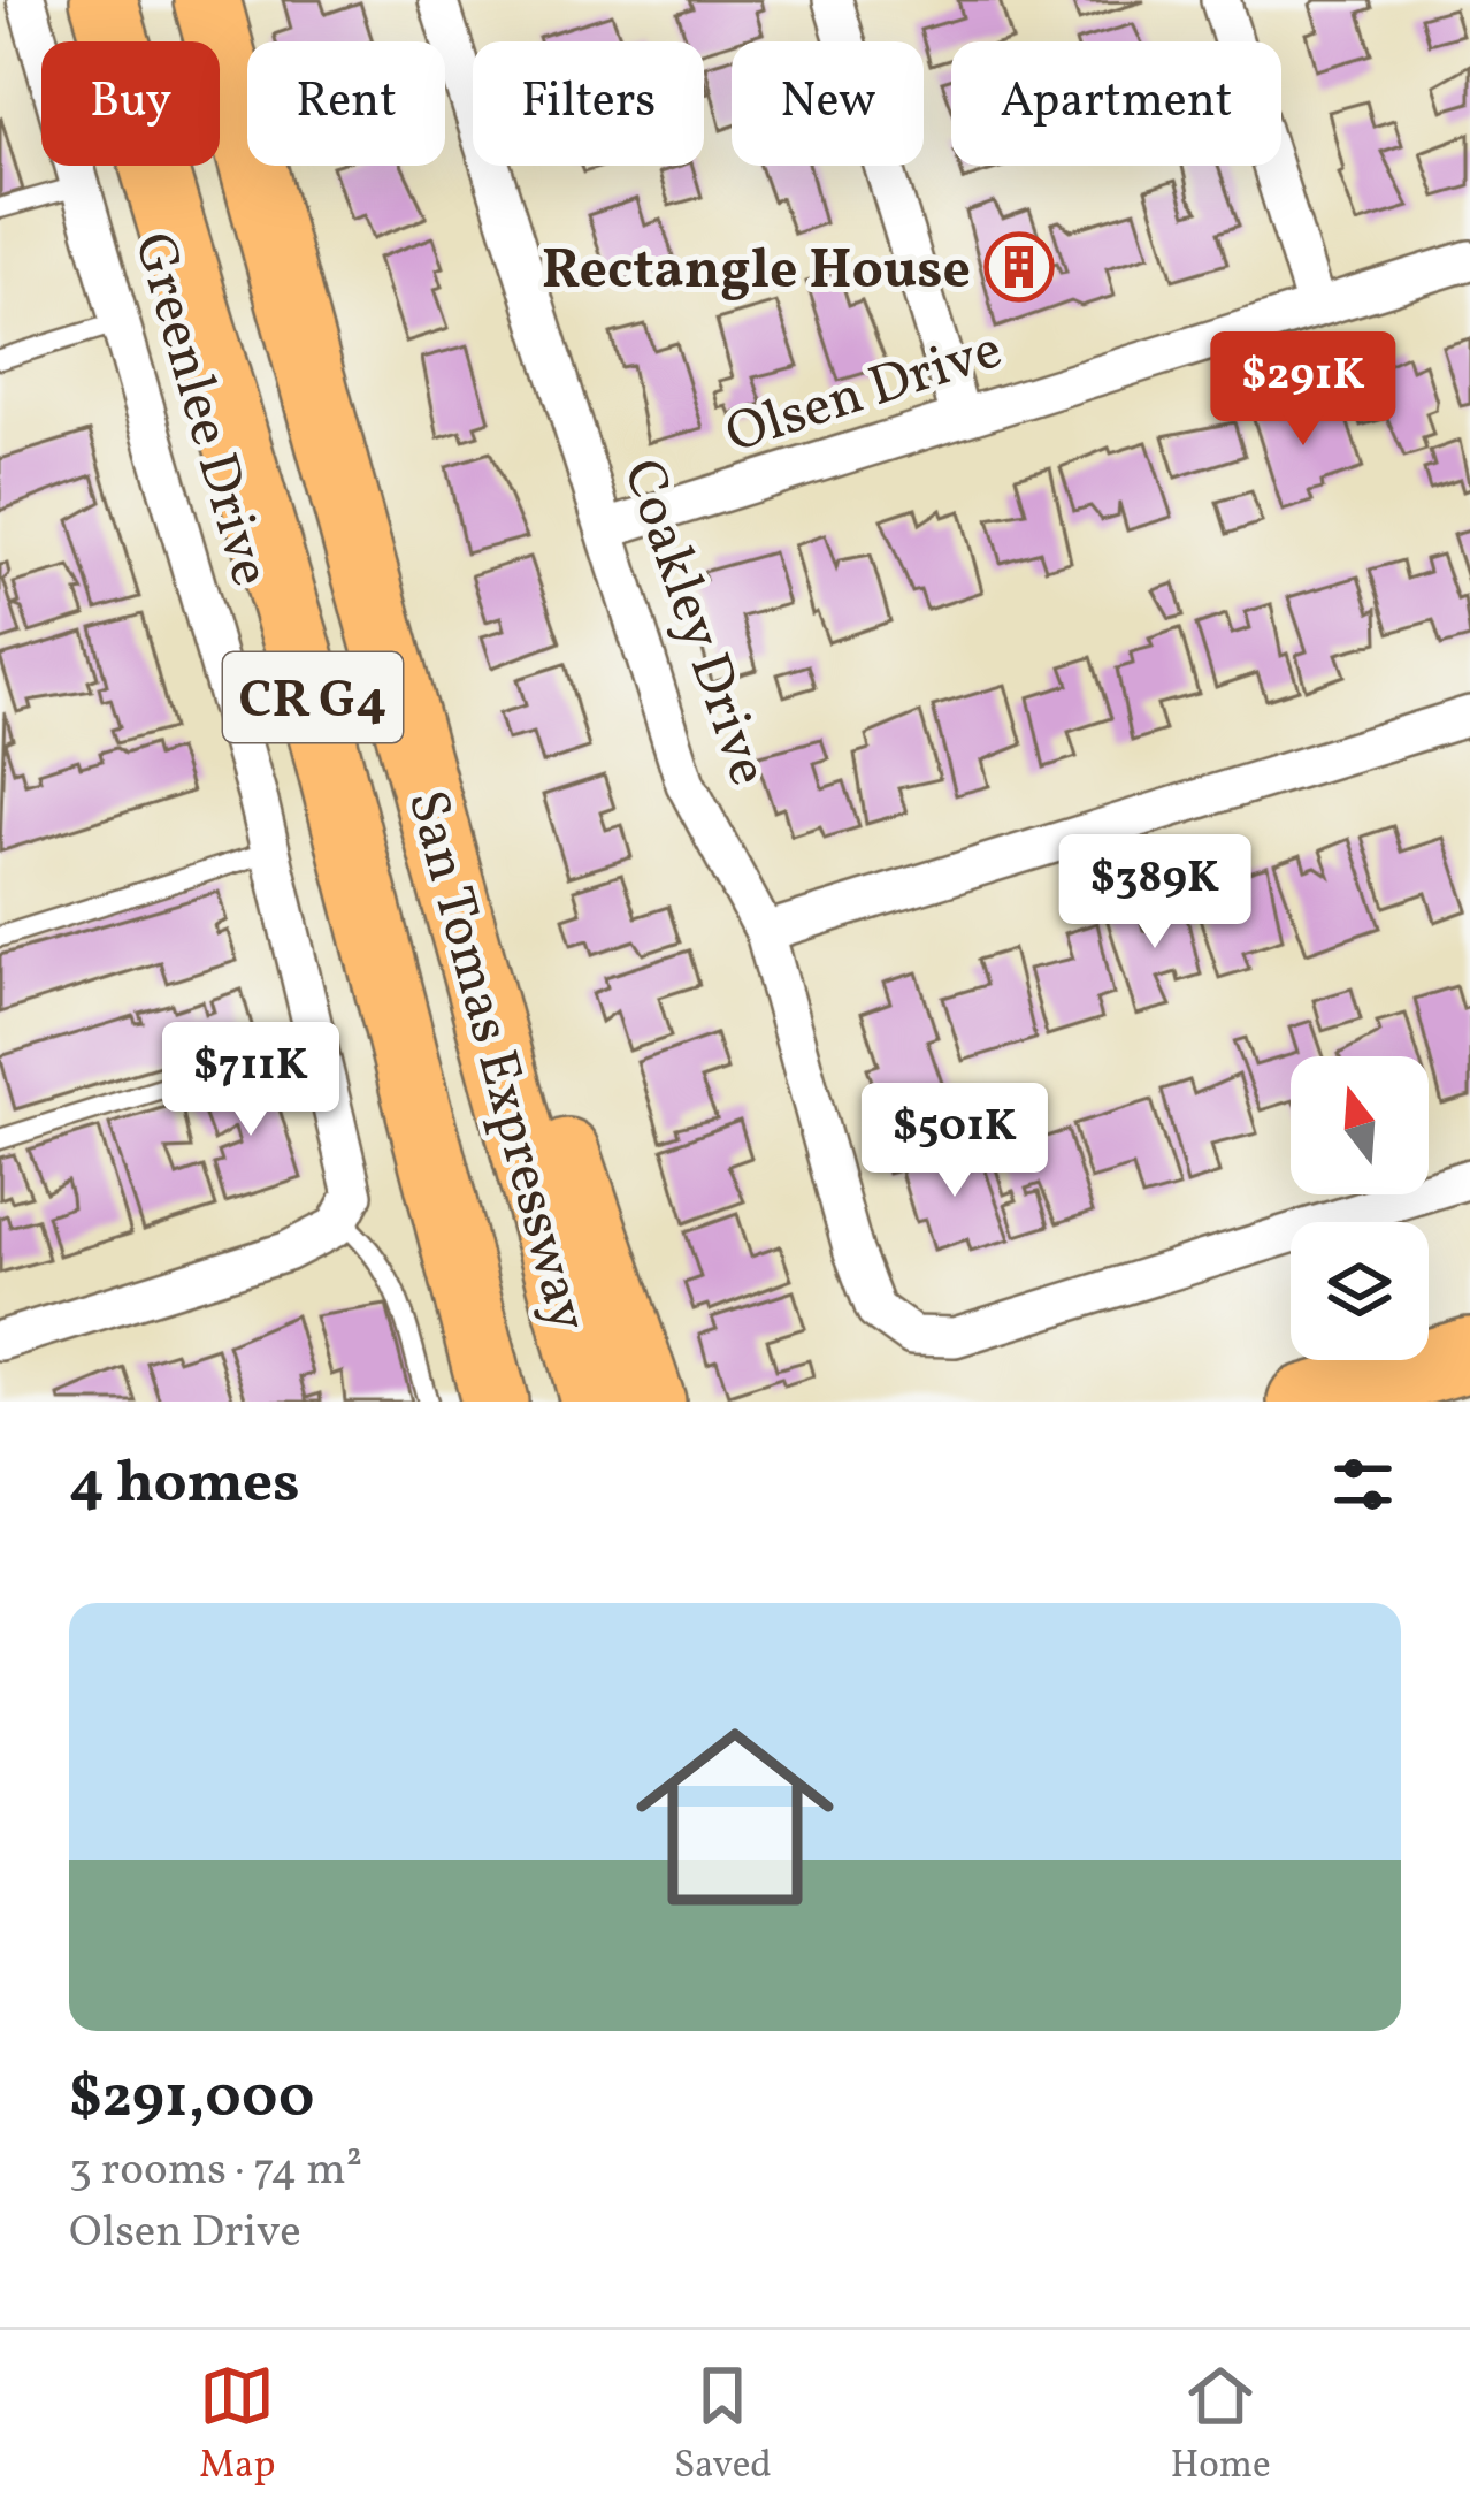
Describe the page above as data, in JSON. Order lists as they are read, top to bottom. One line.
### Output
{"streets":{"highway":["CR G4","San Tomas Expressway"],"street":["Olsen Drive","Greenlee Drive","Coakley Drive"]},"crossings":[["Olsen Drive","Coakley Drive"]],"places":{"building":["Rectangle House"]},"north":"top","page":{"chip":["Buy","Rent","Filters","New","Apartment"],"price":["$291K","$389K","$711K","$501K"],"heading":"4 homes","list":[{"name":"$291,000","note":"3 rooms · 74 m² · Olsen Drive"}],"tabs":["Map","Saved","Home"]}}
